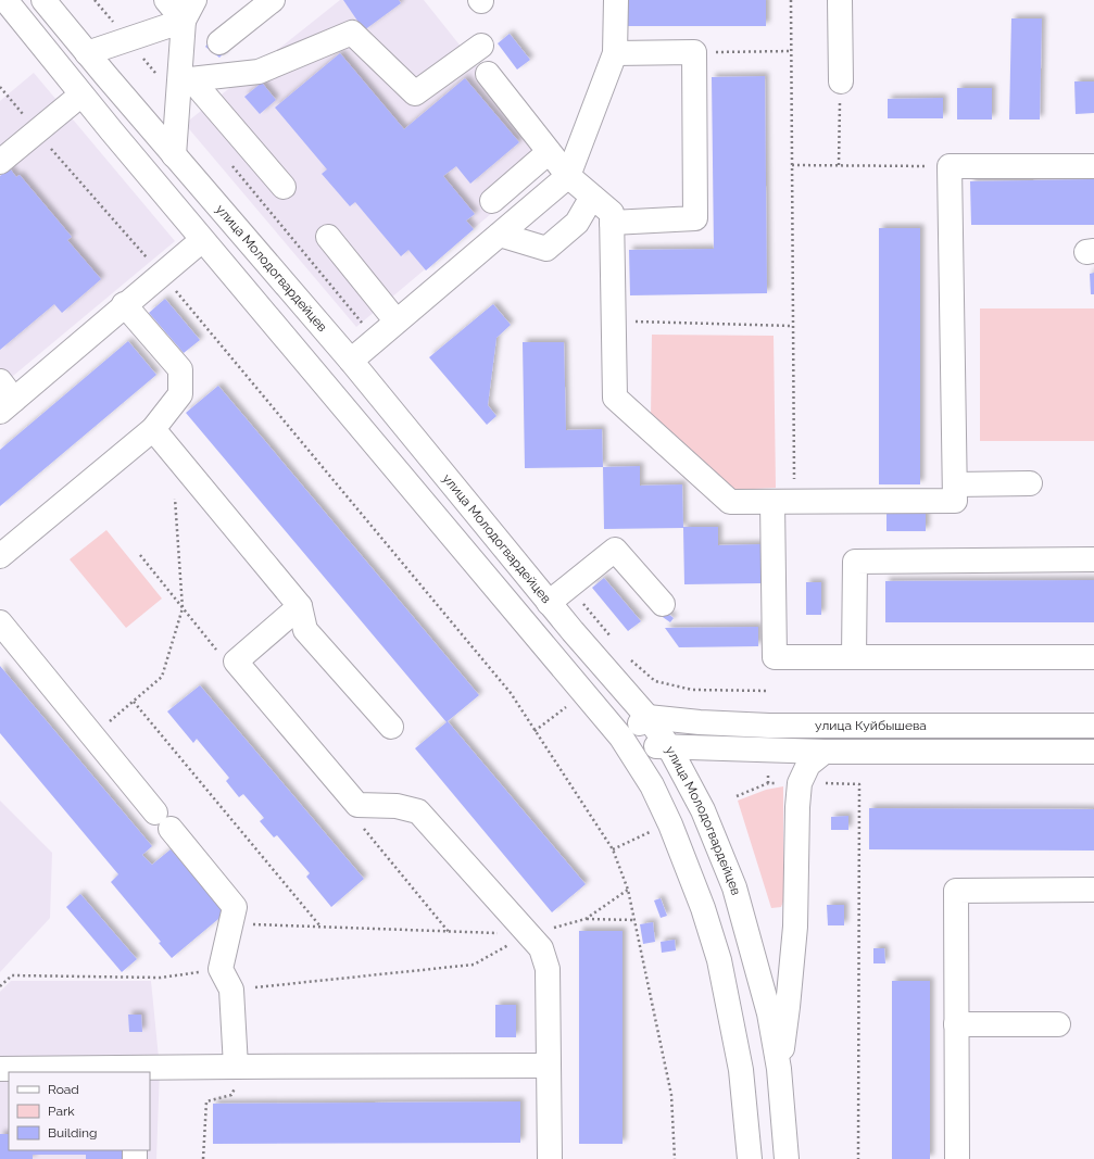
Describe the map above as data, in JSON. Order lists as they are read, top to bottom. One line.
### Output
{"streets":{"main road":["улица Молодогвардейцев","улица Куйбышева"]},"crossings":[["улица Молодогвардейцев","улица Куйбышева"]],"legend":["Road","Park","Building"]}
